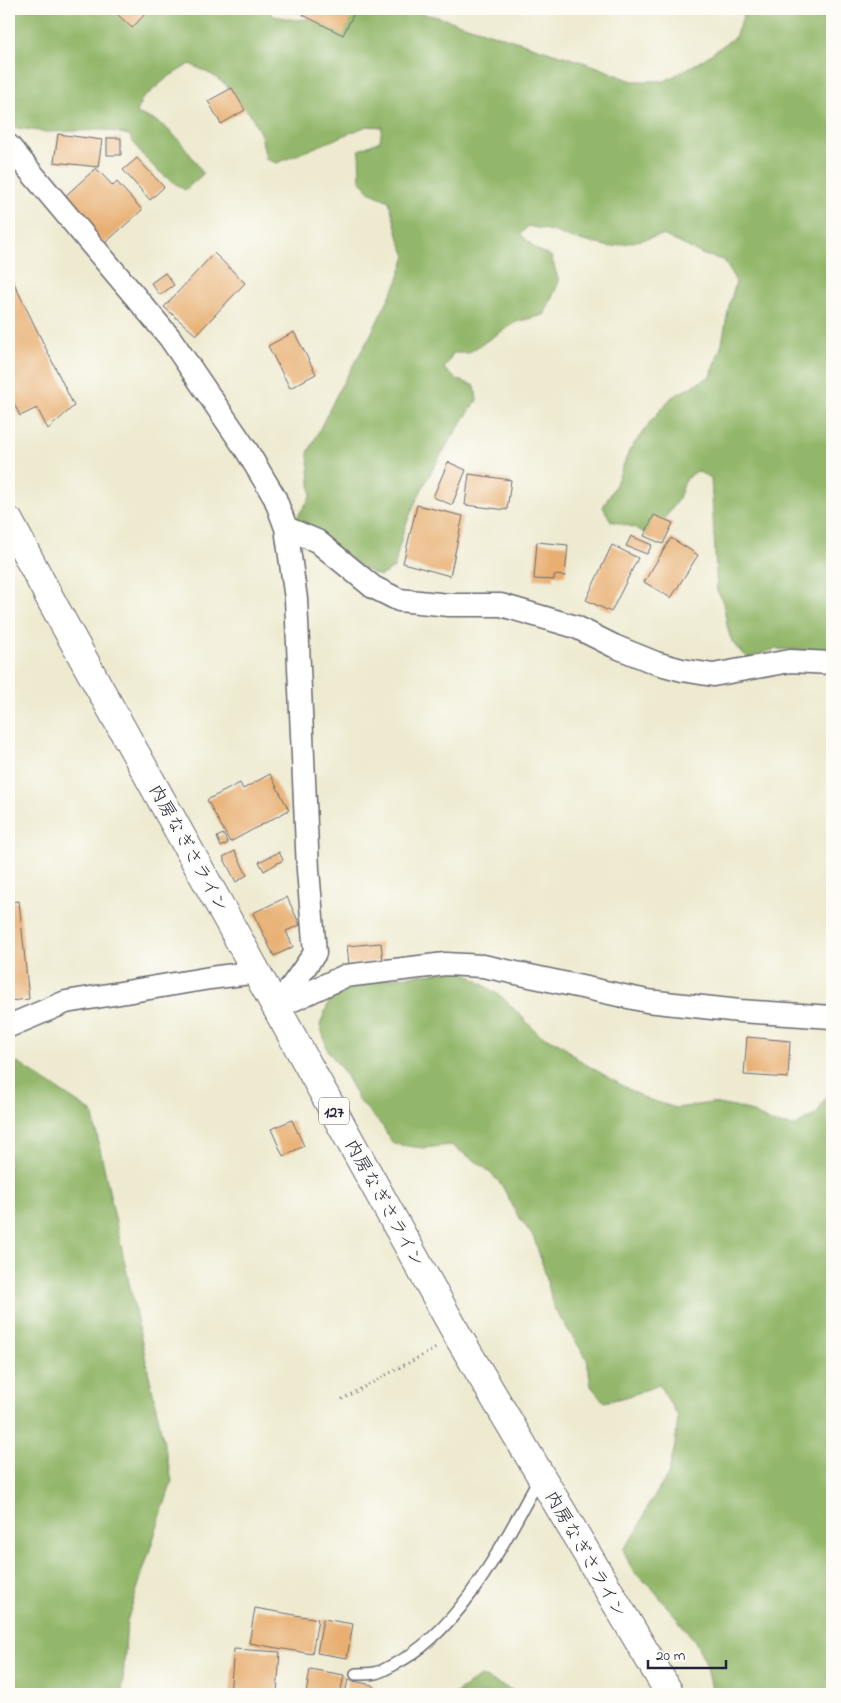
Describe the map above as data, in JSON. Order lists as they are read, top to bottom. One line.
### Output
{"streets":{"highway":["内房なぎさライン","127"]},"scale_bar":"20 m"}
